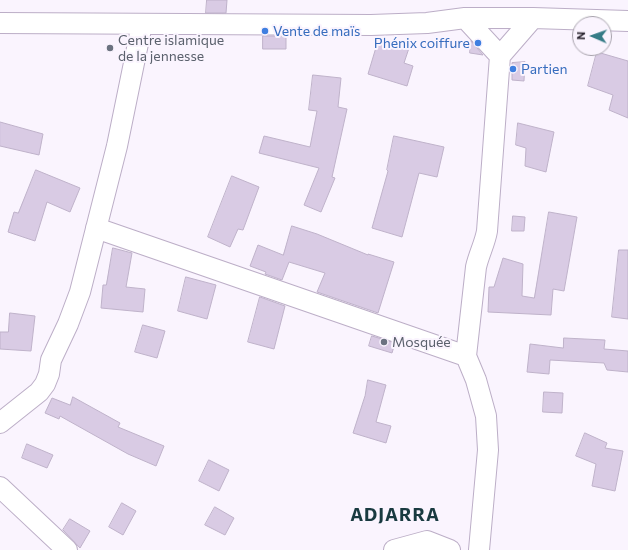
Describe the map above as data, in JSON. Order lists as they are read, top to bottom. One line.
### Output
{"districts":["ADJARRA"],"places":["Vente de maïs","Phénix coiffure","Centre islamique de la jennesse","Partien","Mosquée"],"north":"left"}
